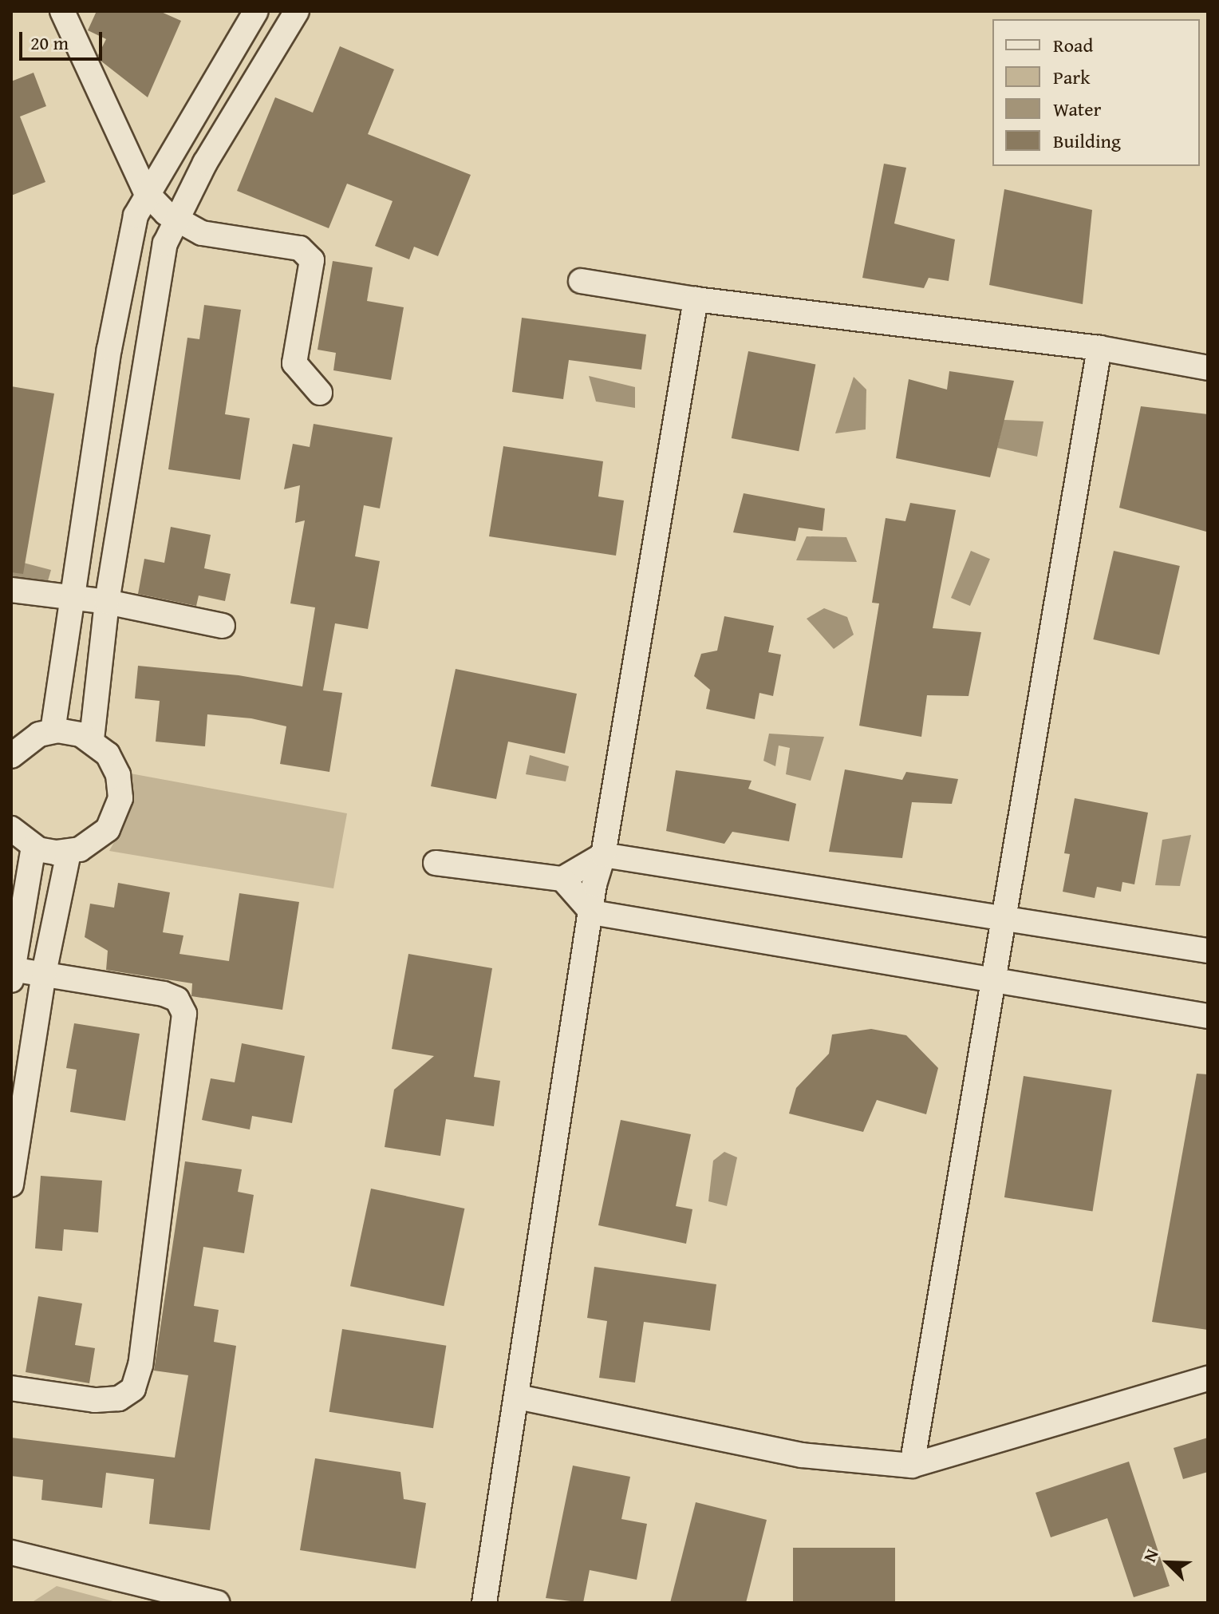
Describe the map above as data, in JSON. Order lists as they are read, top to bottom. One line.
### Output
{"legend":["Road","Park","Water","Building"],"scale_bar":"20 m","north":"top left"}
